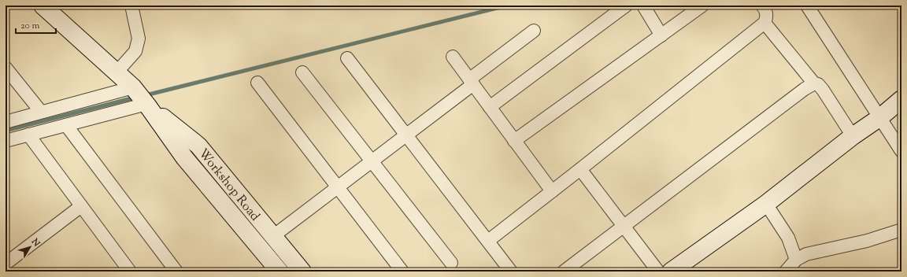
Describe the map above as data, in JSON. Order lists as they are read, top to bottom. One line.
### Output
{"streets":{"main road":["Workshop Road"]},"scale_bar":"20 m","north":"top right"}
